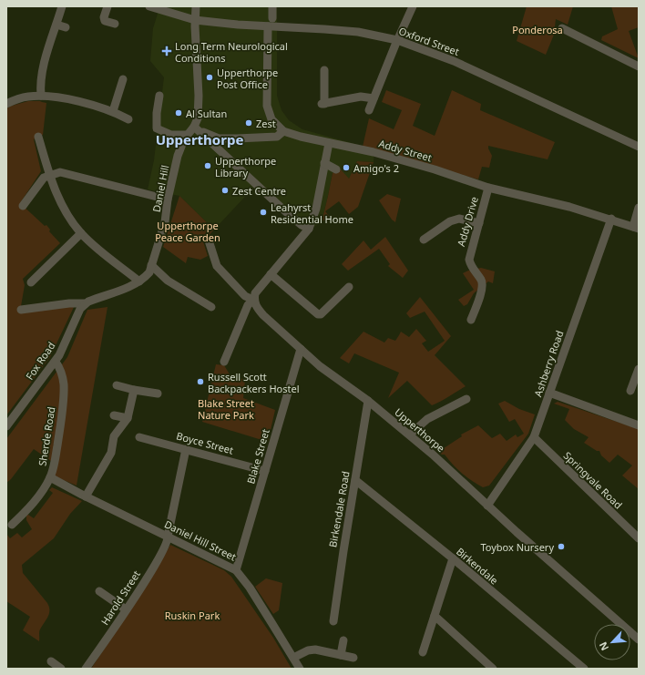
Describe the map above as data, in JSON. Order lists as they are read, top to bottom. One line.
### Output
{"streets":{"street":["Oxford Street","Addy Street","Daniel Hill","Addy Drive","Fox Road","Ashberry Road","Upperthorpe","Sherde Road","Boyce Street","Blake Street","Springvale Road","Birkendale Road","Daniel Hill Street","Birkendale","Harold Street"]},"crossings":[["Addy Street","Addy Drive"],["Addy Street","Ashberry Road"],["Daniel Hill","Fox Road"],["Fox Road","Sherde Road"],["Ashberry Road","Upperthorpe"],["Ashberry Road","Springvale Road"],["Upperthorpe","Blake Street"],["Upperthorpe","Birkendale Road"],["Sherde Road","Daniel Hill Street"],["Boyce Street","Blake Street"],["Boyce Street","Harold Street"],["Blake Street","Daniel Hill Street"],["Birkendale Road","Birkendale"],["Daniel Hill Street","Harold Street"]],"districts":["Upperthorpe"],"parks":["Ponderosa","Upperthorpe Peace Garden","Blake Street Nature Park","Ruskin Park"],"places":{"health":["Long Term Neurological Conditions"],"other":["Upperthorpe Post Office","Al Sultan","Zest","Upperthorpe Library","Amigo's 2","Zest Centre","Leahyrst Residential Home","Russell Scott Backpackers Hostel","Toybox Nursery"]},"north":"bottom left"}
